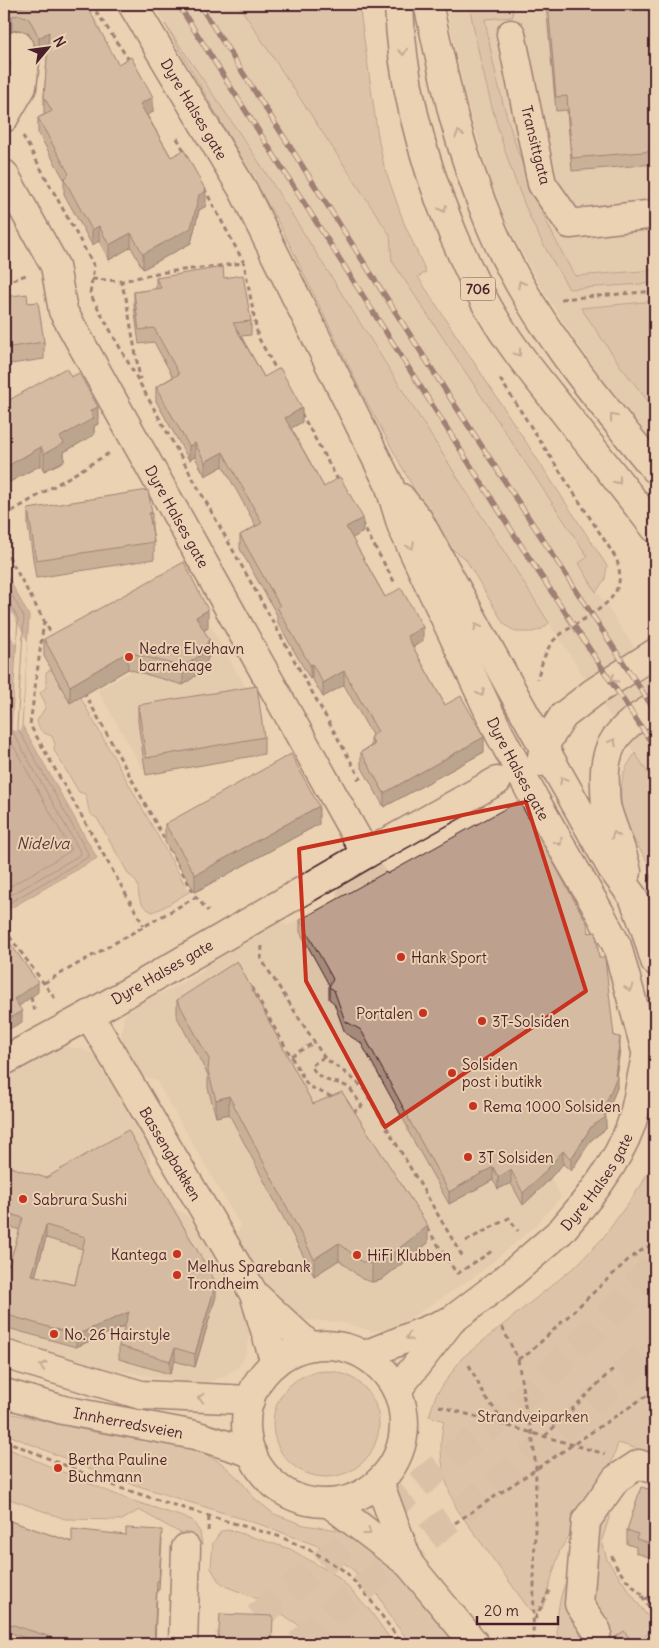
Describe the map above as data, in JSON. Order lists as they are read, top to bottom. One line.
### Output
{"streets":{"main road":["Dyre Halses gate","Transittgata","706","Bassengbakken","Innherredsveien"]},"crossings":[["Dyre Halses gate","Bassengbakken"],["Dyre Halses gate","Innherredsveien"],["Bassengbakken","Innherredsveien"]],"water":["Nidelva"],"parks":["Strandveiparken"],"places":["Nedre Elvehavn barnehage","Hank Sport","Portalen","3T-Solsiden","Solsiden post i butikk","Rema 1000 Solsiden","3T Solsiden","Sabrura Sushi","Kantega","HiFi Klubben","Melhus Sparebank Trondheim","No. 26 Hairstyle","Bertha Pauline Buchmann"],"scale_bar":"20 m","north":"top right"}
